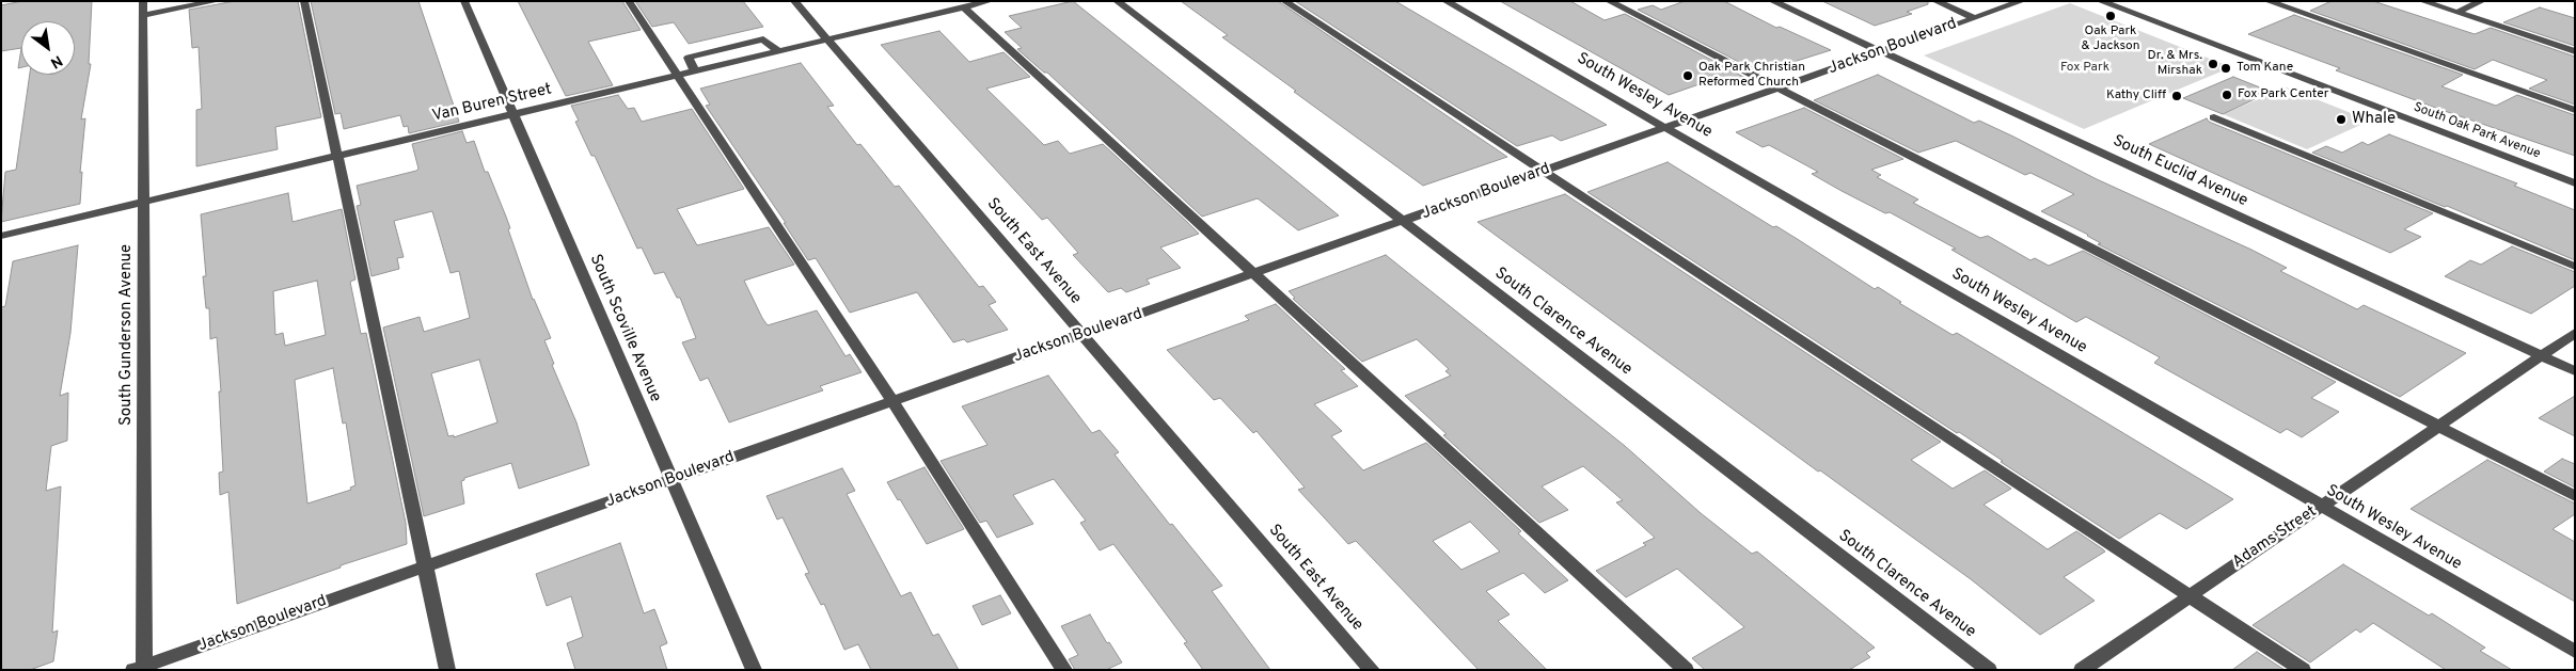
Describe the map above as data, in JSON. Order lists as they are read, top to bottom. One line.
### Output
{"streets":{"street":["Jackson Boulevard","South Wesley Avenue","Van Buren Street","South Oak Park Avenue","South Euclid Avenue","South East Avenue","South Clarence Avenue","South Scoville Avenue","South Gunderson Avenue","Adams Street"]},"crossings":[["Jackson Boulevard","South Wesley Avenue"],["Jackson Boulevard","South Euclid Avenue"],["Jackson Boulevard","South East Avenue"],["Jackson Boulevard","South Clarence Avenue"],["Jackson Boulevard","South Scoville Avenue"],["Jackson Boulevard","South Gunderson Avenue"],["South Wesley Avenue","Adams Street"],["Van Buren Street","South East Avenue"],["Van Buren Street","South Scoville Avenue"],["Van Buren Street","South Gunderson Avenue"],["South Euclid Avenue","Adams Street"]],"parks":["Fox Park"],"places":["Oak Park & Jackson","Dr. & Mrs. Mirshak","Tom Kane","Oak Park Christian Reformed Church","Fox Park Center","Kathy Cliff","Whale"],"north":"bottom right"}
